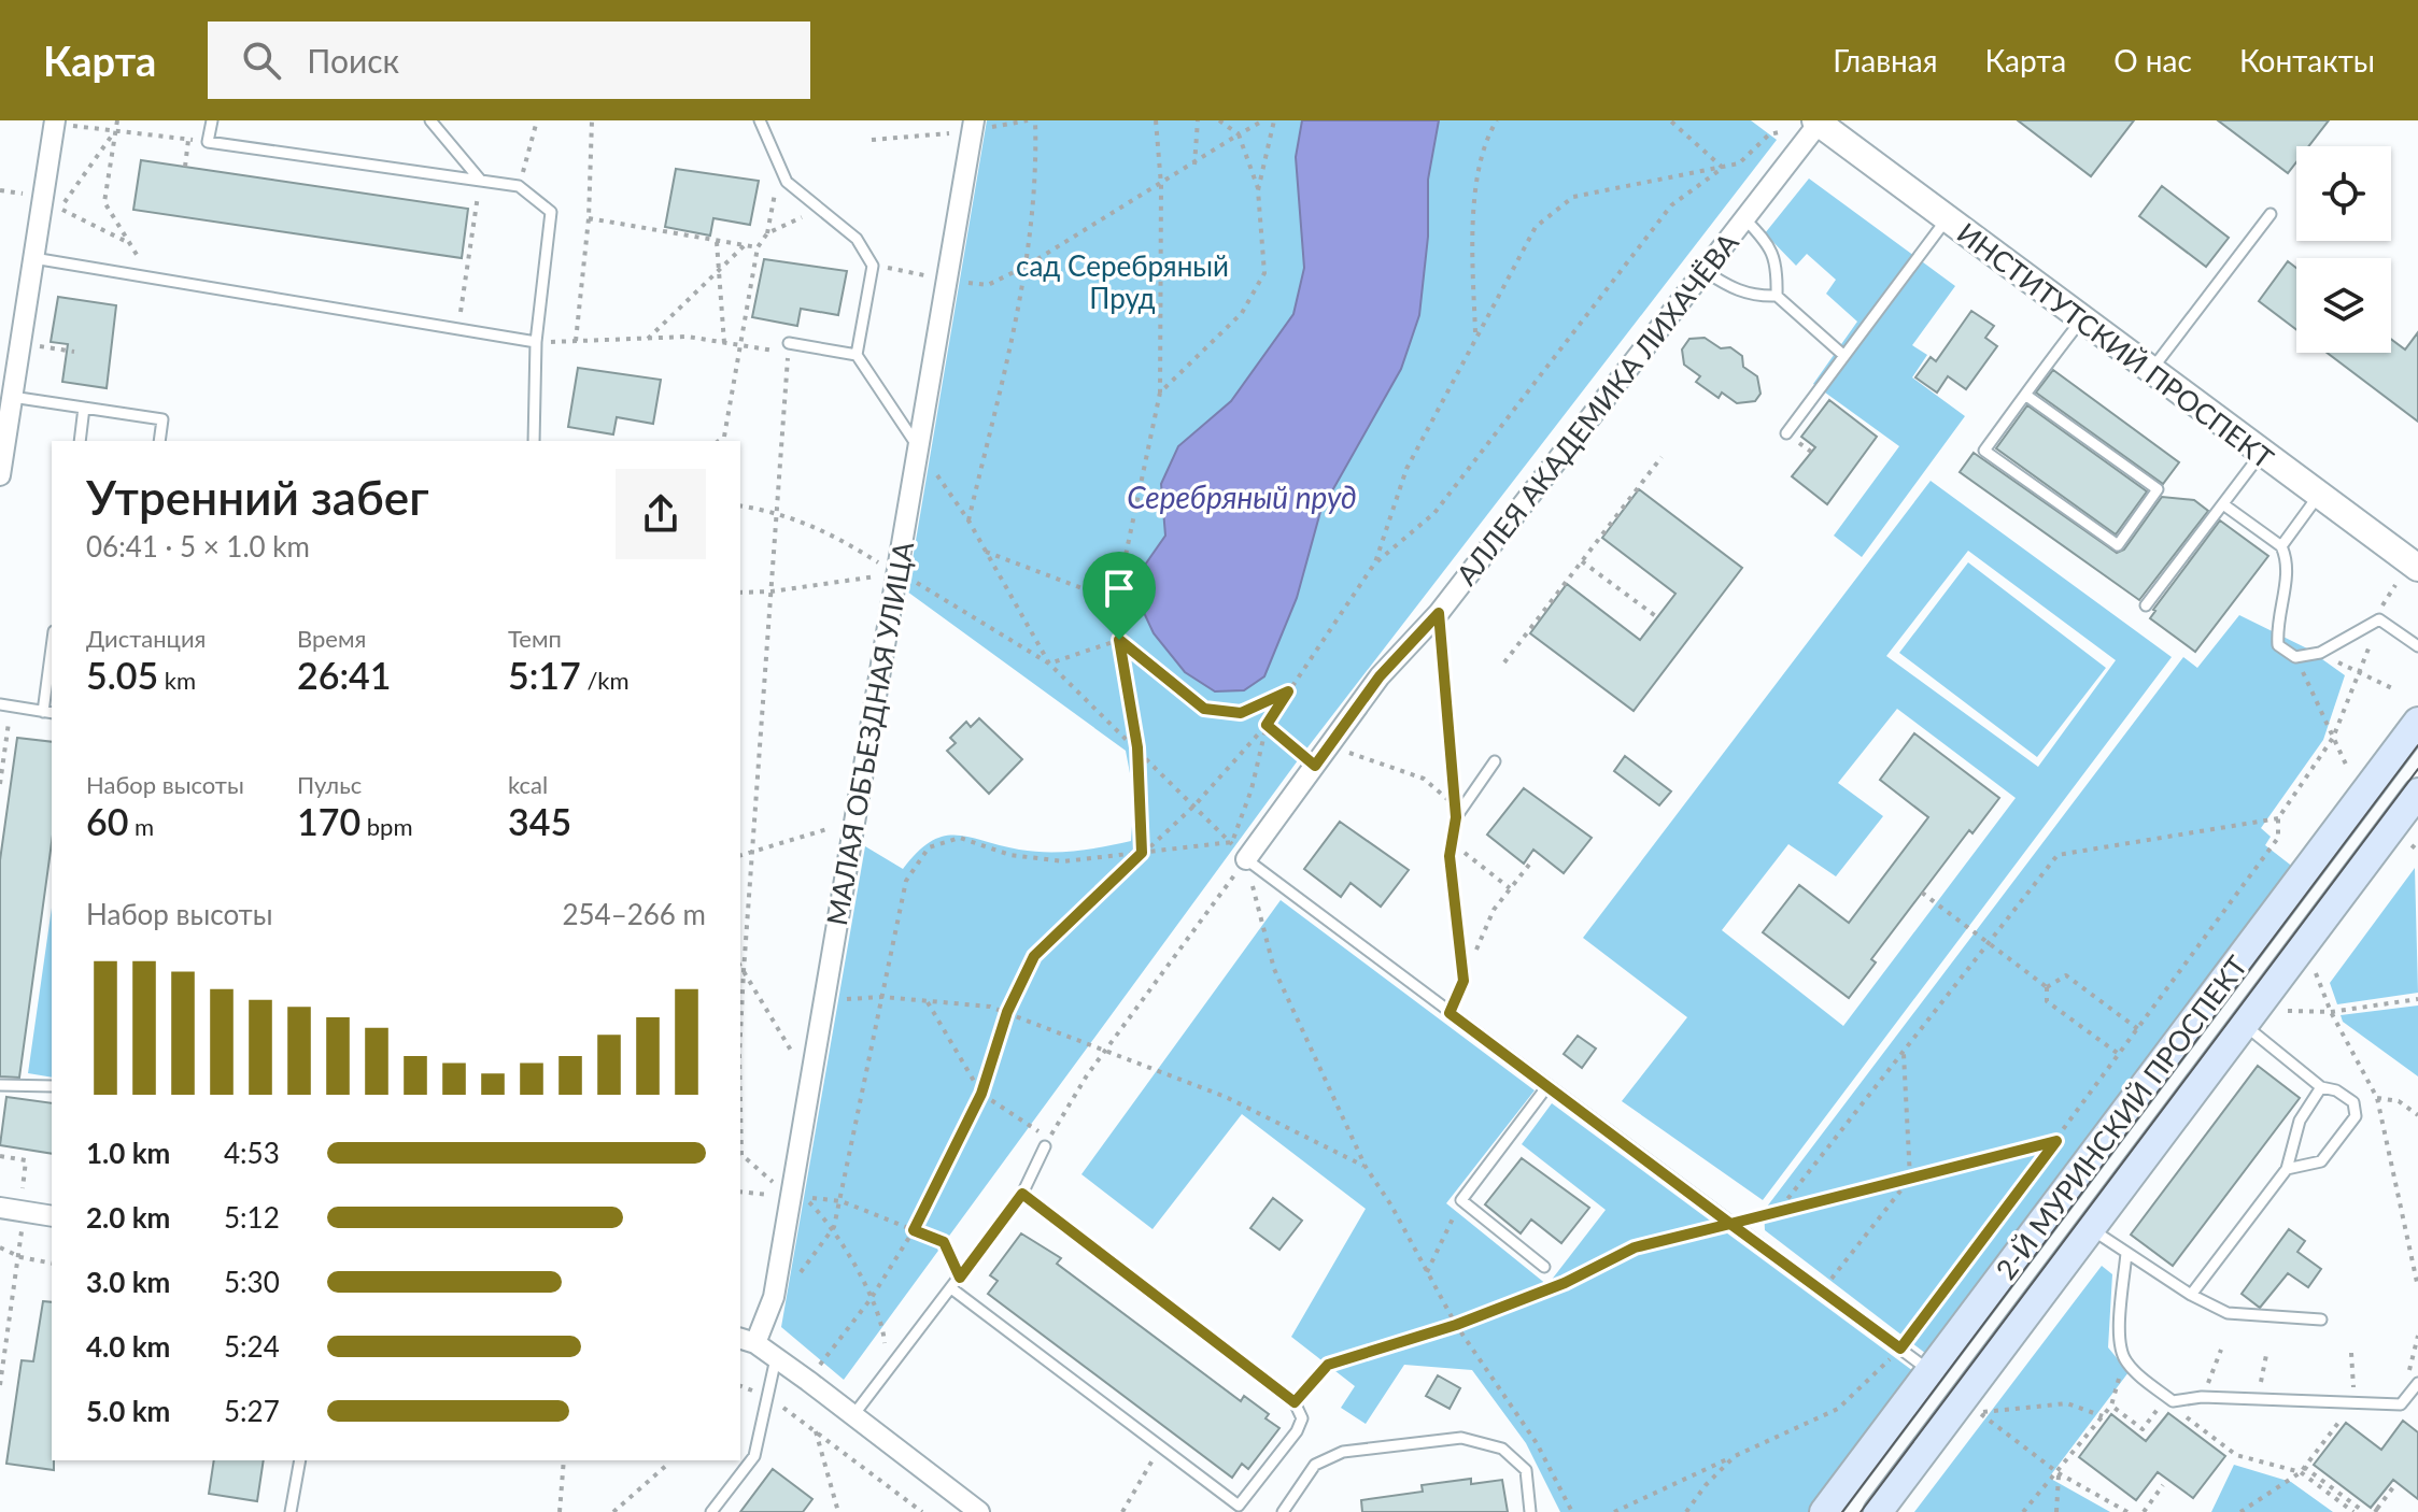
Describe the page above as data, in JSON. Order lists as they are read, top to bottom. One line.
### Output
{"streets":{"main road":["2-Й МУРИНСКИЙ ПРОСПЕКТ"],"street":["ИНСТИТУТСКИЙ ПРОСПЕКТ","АЛЛЕЯ АКАДЕМИКА ЛИХАЧЁВА","МАЛАЯ ОБЪЕЗДНАЯ УЛИЦА"]},"crossings":[["ИНСТИТУТСКИЙ ПРОСПЕКТ","АЛЛЕЯ АКАДЕМИКА ЛИХАЧЁВА"]],"water":["Серебряный пруд"],"parks":["сад Серебряный Пруд"],"page":{"header":"Карта","search":"Поиск","nav":["Главная","Карта","О нас","Контакты"],"heading":["Утренний забег","06:41 · 5 × 1.0 km"],"stats":[["Дистанция","5.05 km"],["Время","26:41"],["Темп","5:17 /km"],["Набор высоты","60 m"],["Пульс","170 bpm"],["kcal","345"]],"chart":["Набор высоты","254–266 m"],"list":[{"name":"1.0 km","note":"4:53"},{"name":"2.0 km","note":"5:12"},{"name":"3.0 km","note":"5:30"},{"name":"4.0 km","note":"5:24"},{"name":"5.0 km","note":"5:27"}]}}
